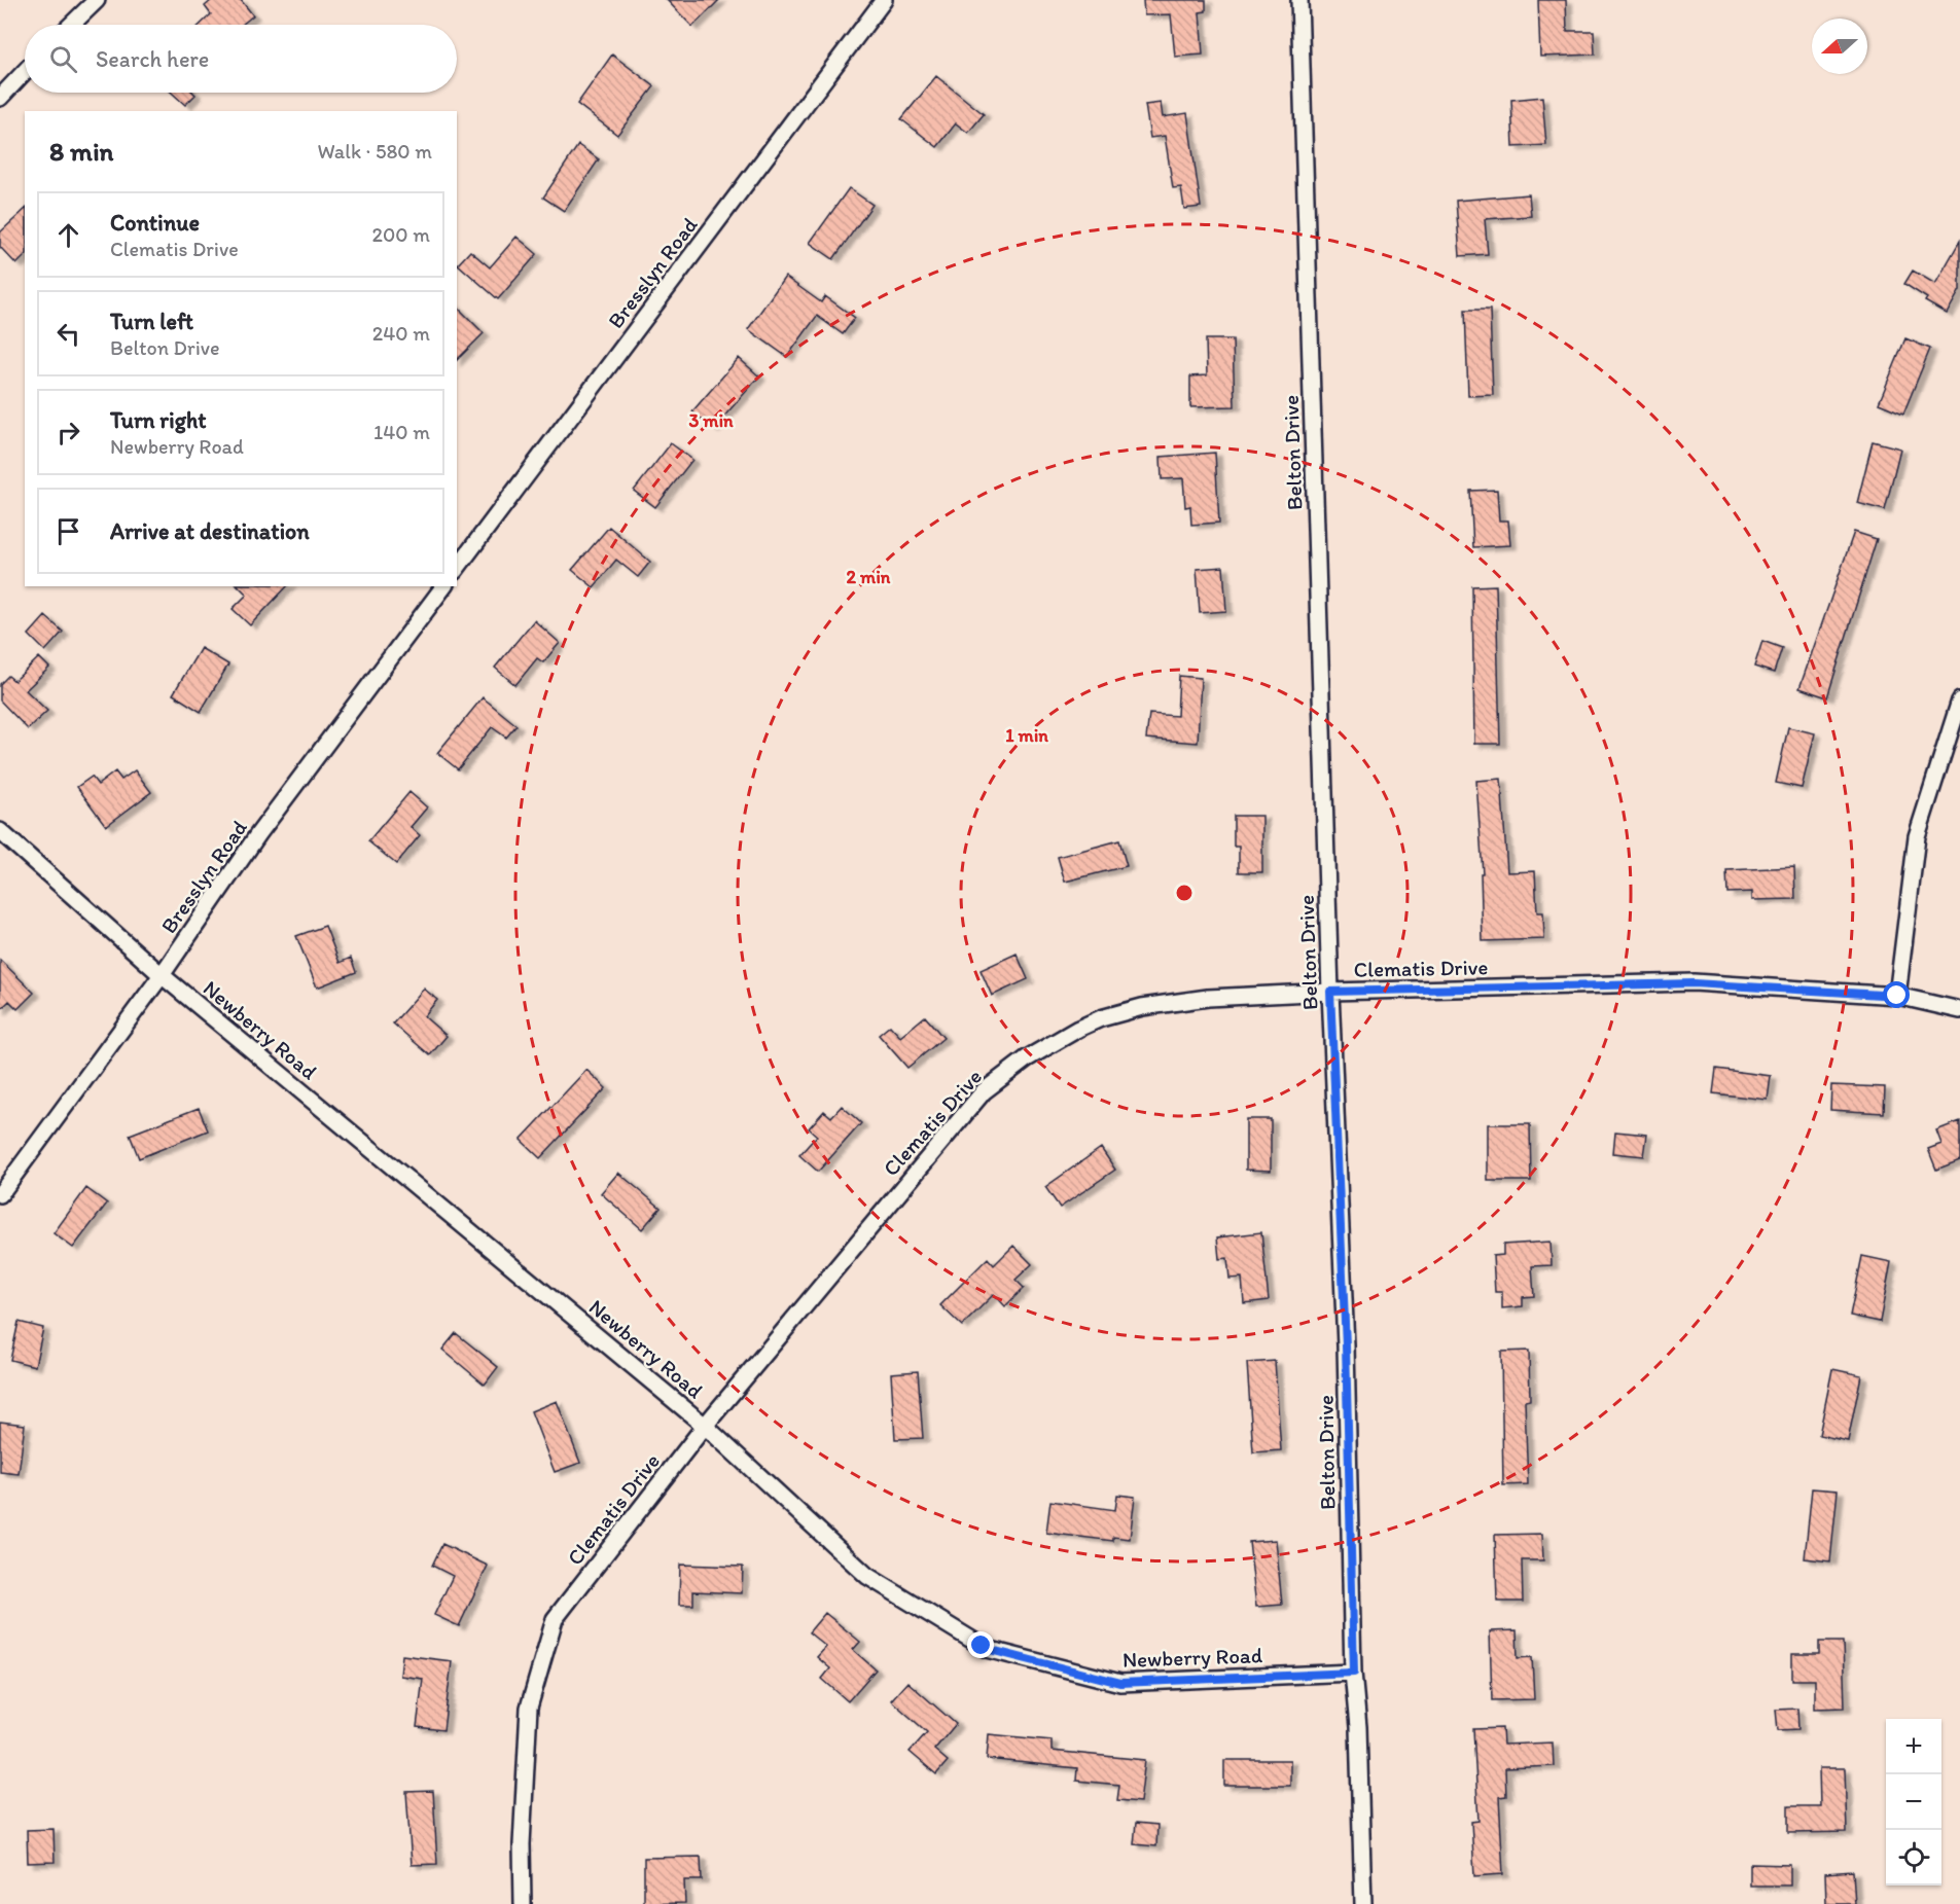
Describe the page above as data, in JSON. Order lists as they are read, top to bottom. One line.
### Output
{"streets":{"street":["Bresslyn Road","Belton Drive","Clematis Drive","Newberry Road"]},"crossings":[["Bresslyn Road","Newberry Road"],["Belton Drive","Clematis Drive"],["Belton Drive","Newberry Road"],["Clematis Drive","Newberry Road"]],"north":"left","page":{"search":"Search here","heading":["8 min","Walk · 580 m"],"list":[["Continue","Clematis Drive","200 m"],["Turn left","Belton Drive","240 m"],["Turn right","Newberry Road","140 m"],"Arrive at destination"],"map_buttons":["+","−"]},"rings":["3 min","2 min","1 min"]}
